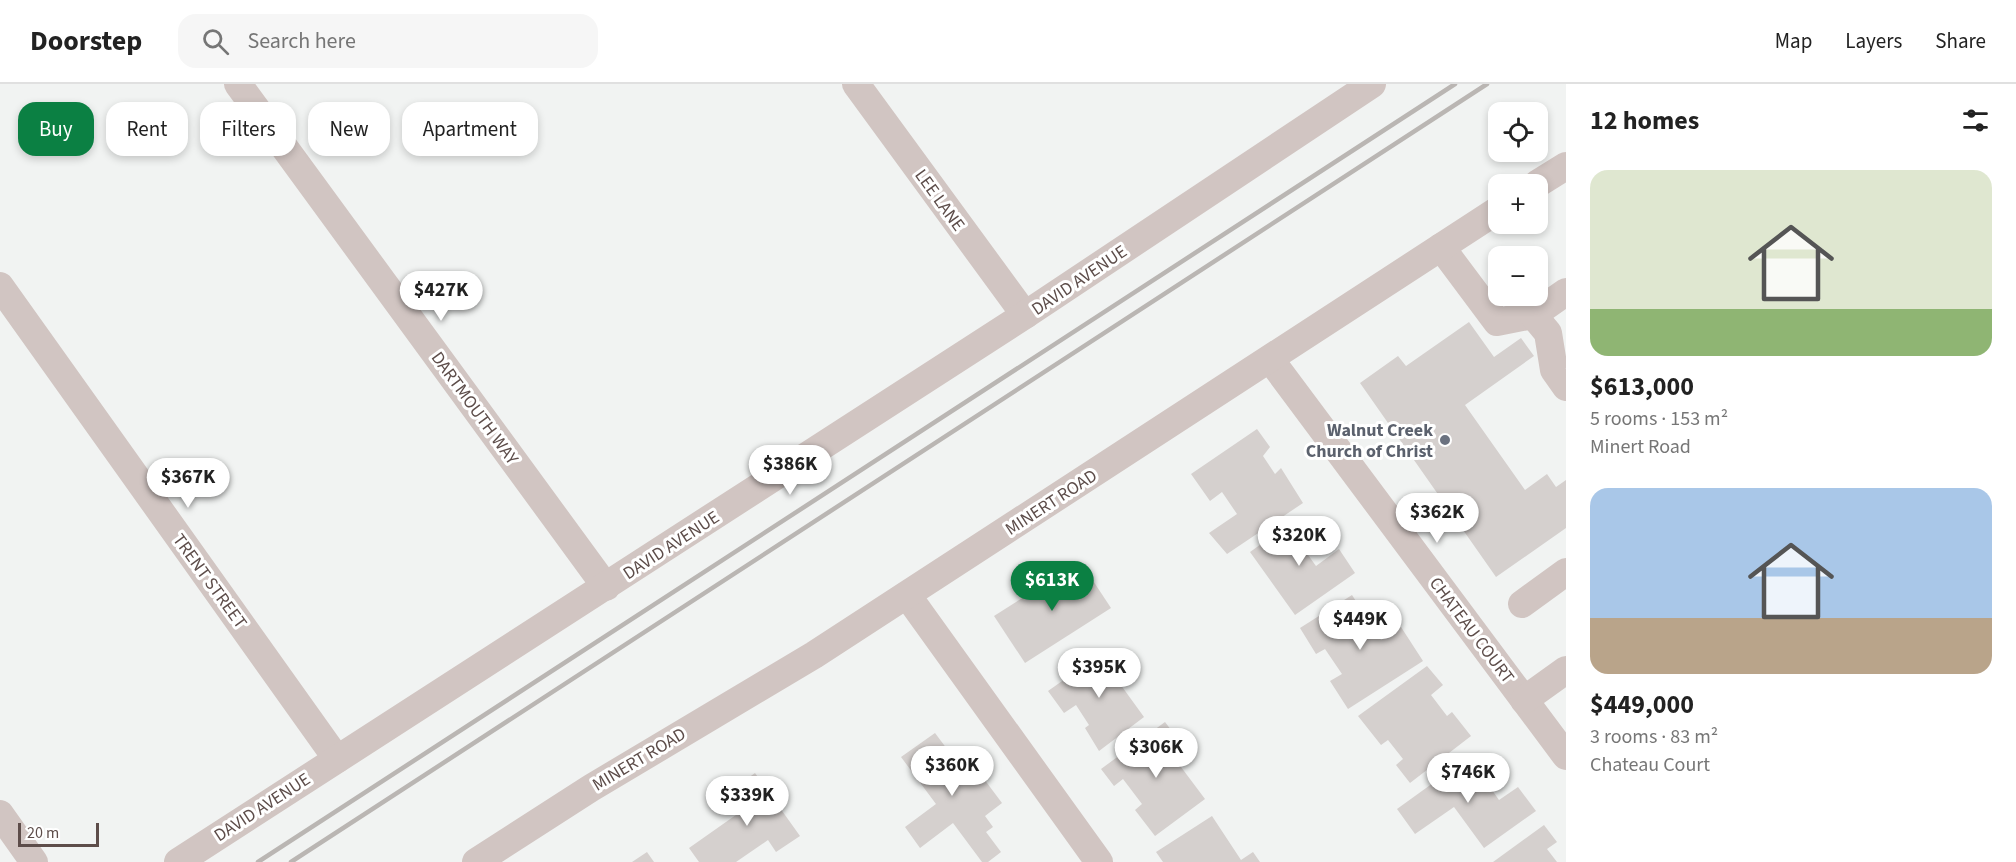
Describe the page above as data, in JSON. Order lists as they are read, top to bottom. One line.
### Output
{"streets":{"street":["LEE LANE","DAVID AVENUE","DARTMOUTH WAY","MINERT ROAD","TRENT STREET","CHATEAU COURT"]},"crossings":[["LEE LANE","DAVID AVENUE"],["DAVID AVENUE","DARTMOUTH WAY"],["DAVID AVENUE","TRENT STREET"],["MINERT ROAD","CHATEAU COURT"]],"places":["Walnut Creek Church of Christ"],"scale_bar":"20 m","page":{"header":"Doorstep","search":"Search here","nav":["Map","Layers","Share"],"heading":"12 homes","map_buttons":["+","−"],"chip":["Buy","Rent","Filters","New","Apartment"],"list":[{"name":"$613,000","note":"5 rooms · 153 m² · Minert Road"},{"name":"$449,000","note":"3 rooms · 83 m² · Chateau Court"}],"price":["$427K","$386K","$367K","$362K","$320K","$613K","$449K","$395K","$306K","$360K","$746K","$339K"],"scale":"20 m"}}
